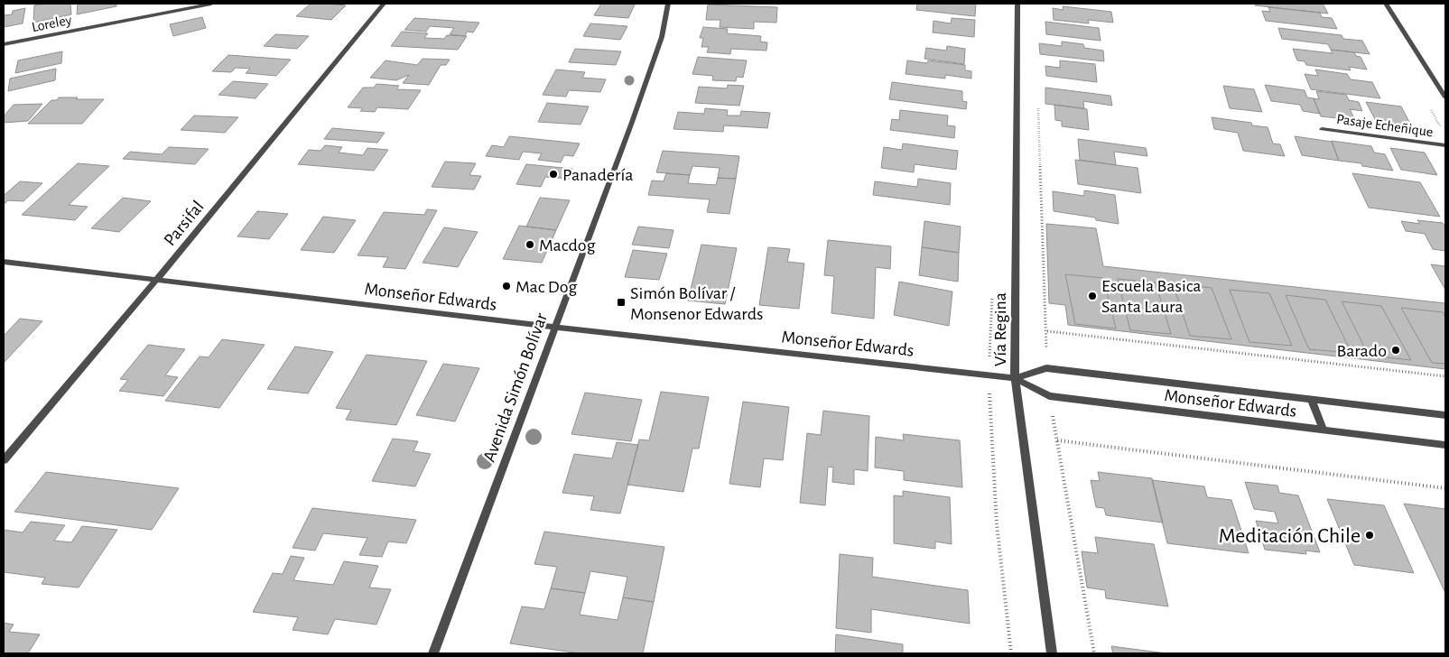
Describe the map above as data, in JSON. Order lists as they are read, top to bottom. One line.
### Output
{"streets":{"street":["Loreley","Pasaje Echeñique","Parsifal","Monseñor Edwards","Vía Regina","Avenida Simón Bolívar"]},"crossings":[["Parsifal","Monseñor Edwards"],["Monseñor Edwards","Vía Regina"],["Monseñor Edwards","Avenida Simón Bolívar"]],"places":{"other":["Panadería","Macdog","Mac Dog","Escuela Basica Santa Laura","Barado","Meditación Chile"],"transit":["Simón Bolívar / Monsenor Edwards"]}}
